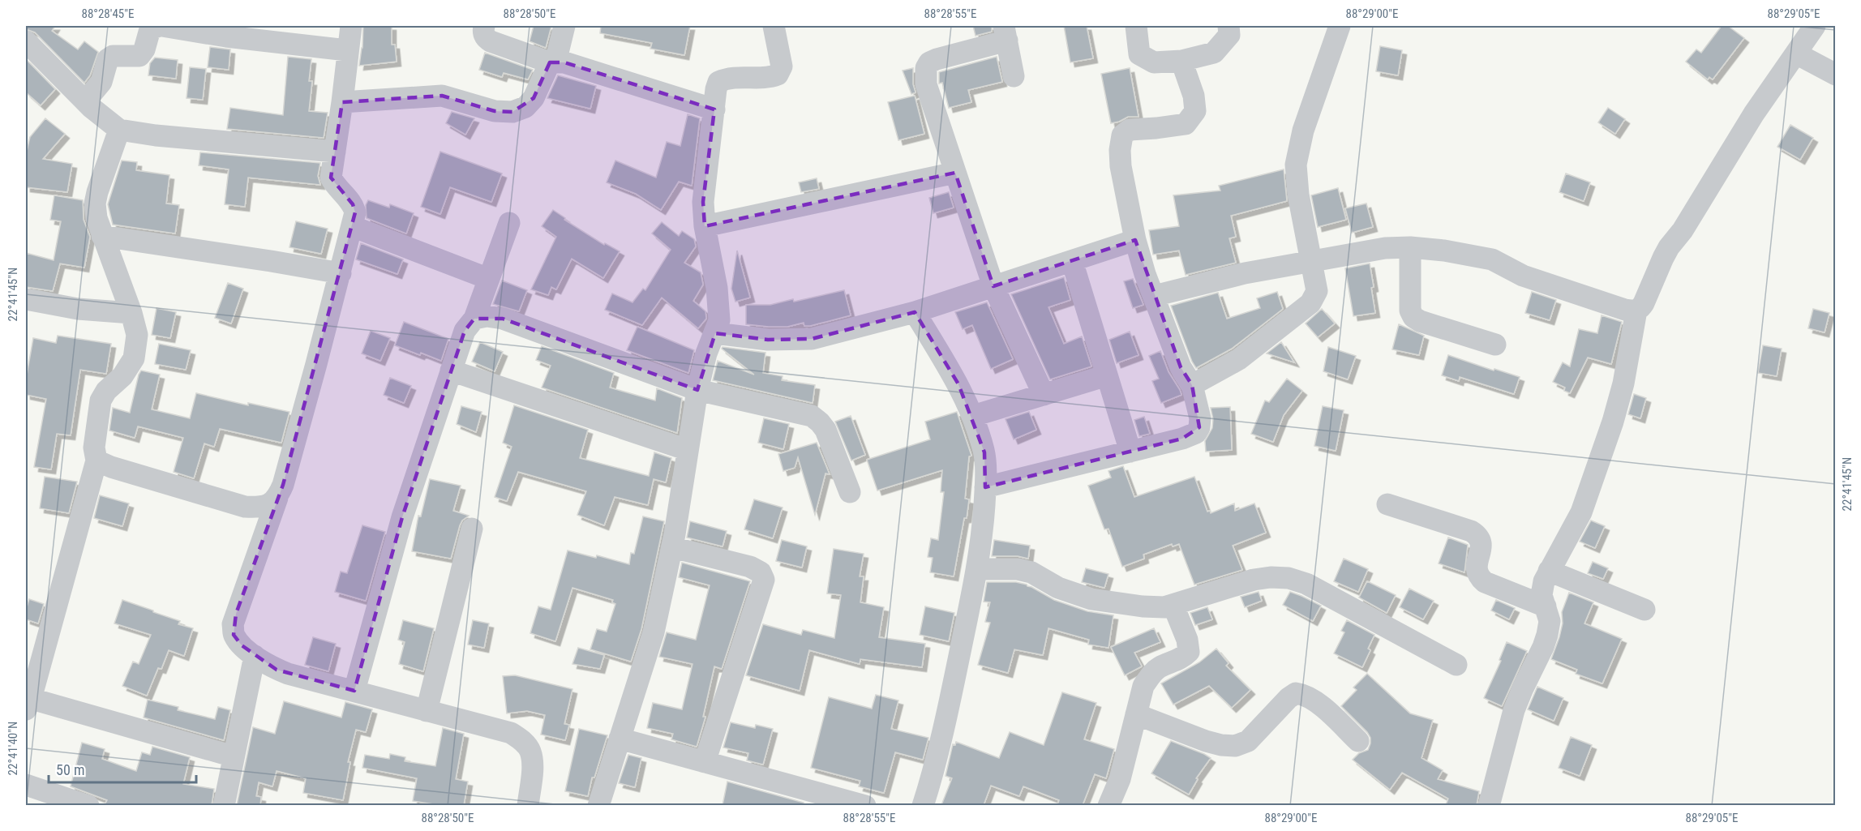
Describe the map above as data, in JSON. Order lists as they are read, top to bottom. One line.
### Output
{"scale_bar":"50 m","coordinates":["88°28'45\"E","88°28'50\"E","88°28'55\"E","88°29'00\"E","88°29'05\"E","22°41'45\"N","22°41'40\"N"]}
